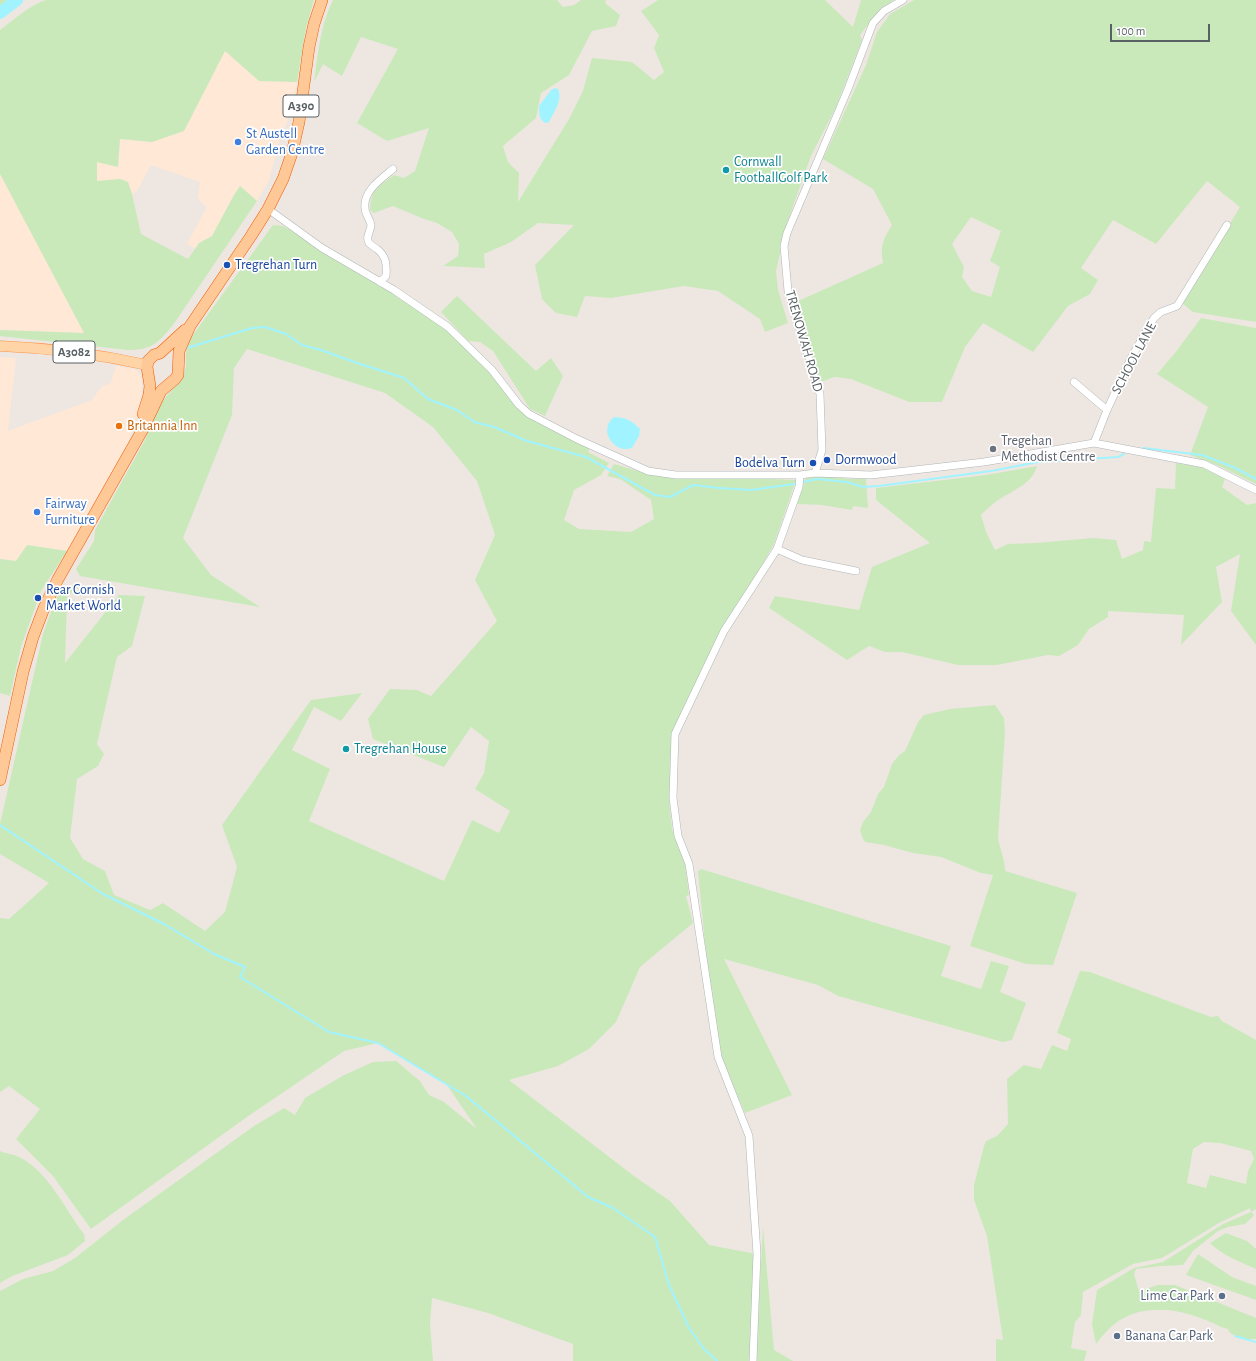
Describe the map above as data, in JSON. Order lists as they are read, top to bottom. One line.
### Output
{"streets":{"highway":["A390"],"main road":["A3082"],"street":["TRENOWAH ROAD","SCHOOL LANE"]},"places":["St Austell Garden Centre","Cornwall FootballGolf Park","Tregrehan Turn","Britannia Inn","Tregehan Methodist Centre","Dormwood","Bodelva Turn","Fairway Furniture","Rear Cornish Market World","Tregrehan House","Lime Car Park","Banana Car Park"],"scale_bar":"100 m"}
